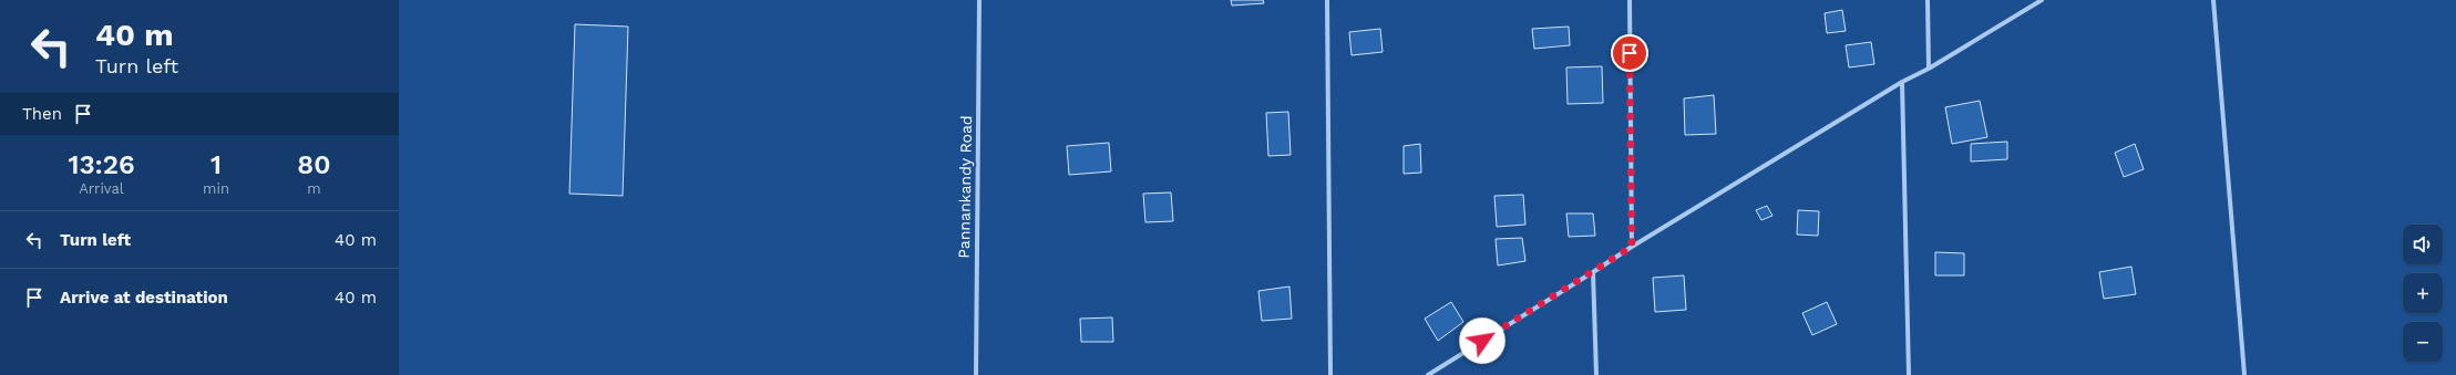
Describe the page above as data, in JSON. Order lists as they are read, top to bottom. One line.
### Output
{"streets":{"street":["Pannankandy Road"]},"page":{"turn":["40 m","Turn left"],"then":"Then","eta":["13:26","Arrival","1","min","80","m"],"list":[{"name":"Turn left","value":"40 m"},{"name":"Arrive at destination","value":"40 m"}],"map_buttons":["+","−"]}}
